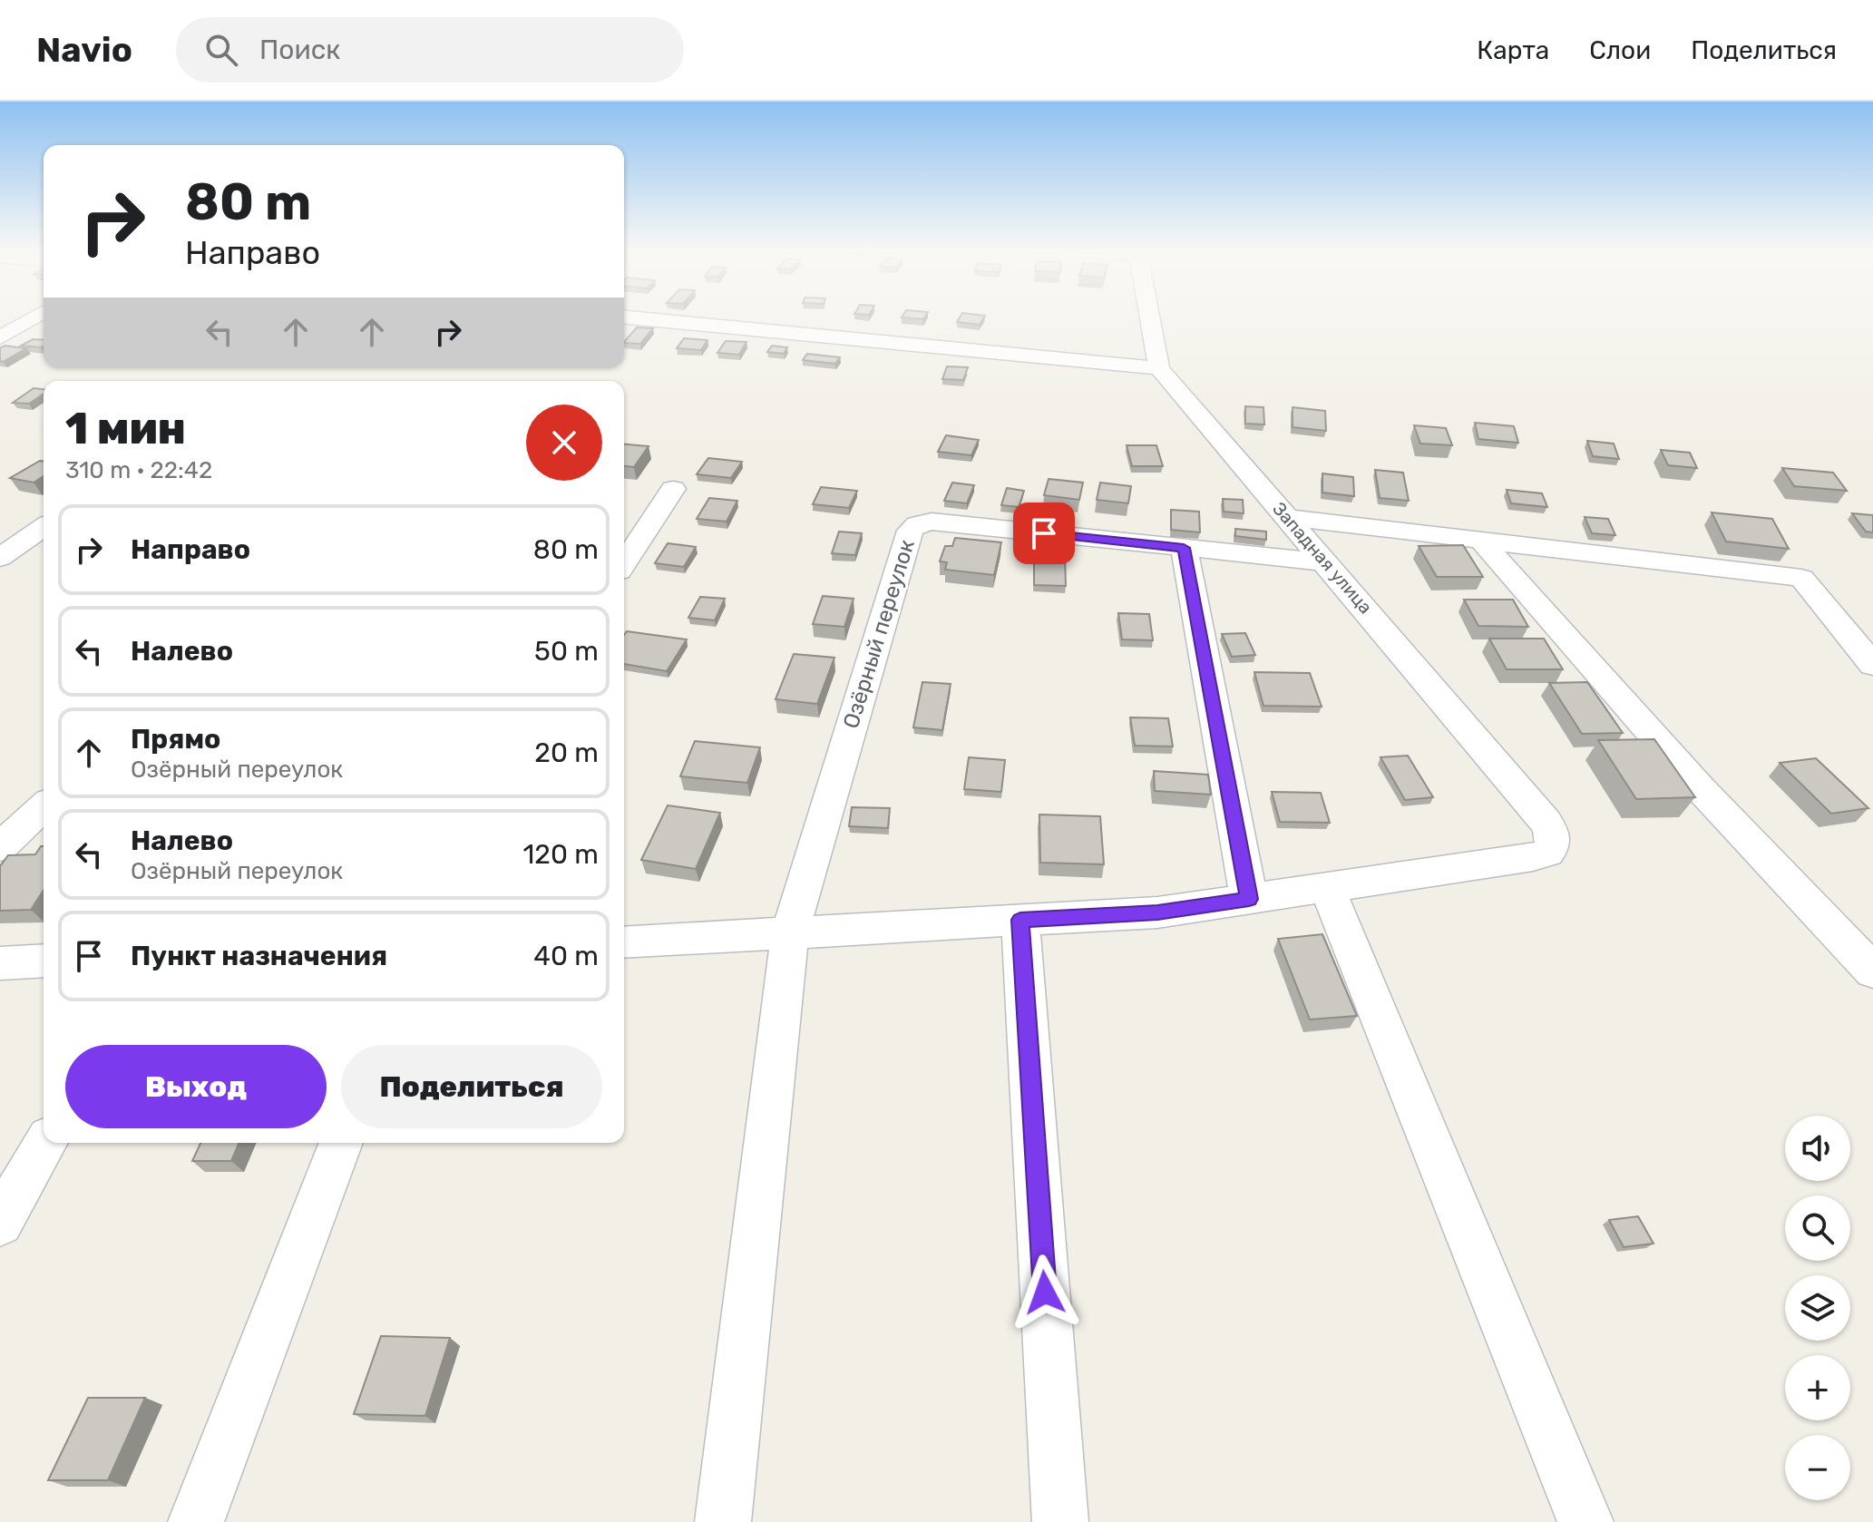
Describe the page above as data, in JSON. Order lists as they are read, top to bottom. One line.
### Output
{"streets":{"street":["Западная улица","Озёрный переулок"]},"page":{"header":"Navio","search":"Поиск","nav":["Карта","Слои","Поделиться"],"turn":["80 m","Направо"],"heading":["1 мин","310 m · 22:42"],"list":[{"name":"Направо","value":"80 m"},{"name":"Налево","value":"50 m"},{"name":"Прямо","note":"Озёрный переулок","value":"20 m"},{"name":"Налево","note":"Озёрный переулок","value":"120 m"},{"name":"Пункт назначения","value":"40 m"}],"buttons":["Выход","Поделиться"],"map_buttons":["+","−"]}}
